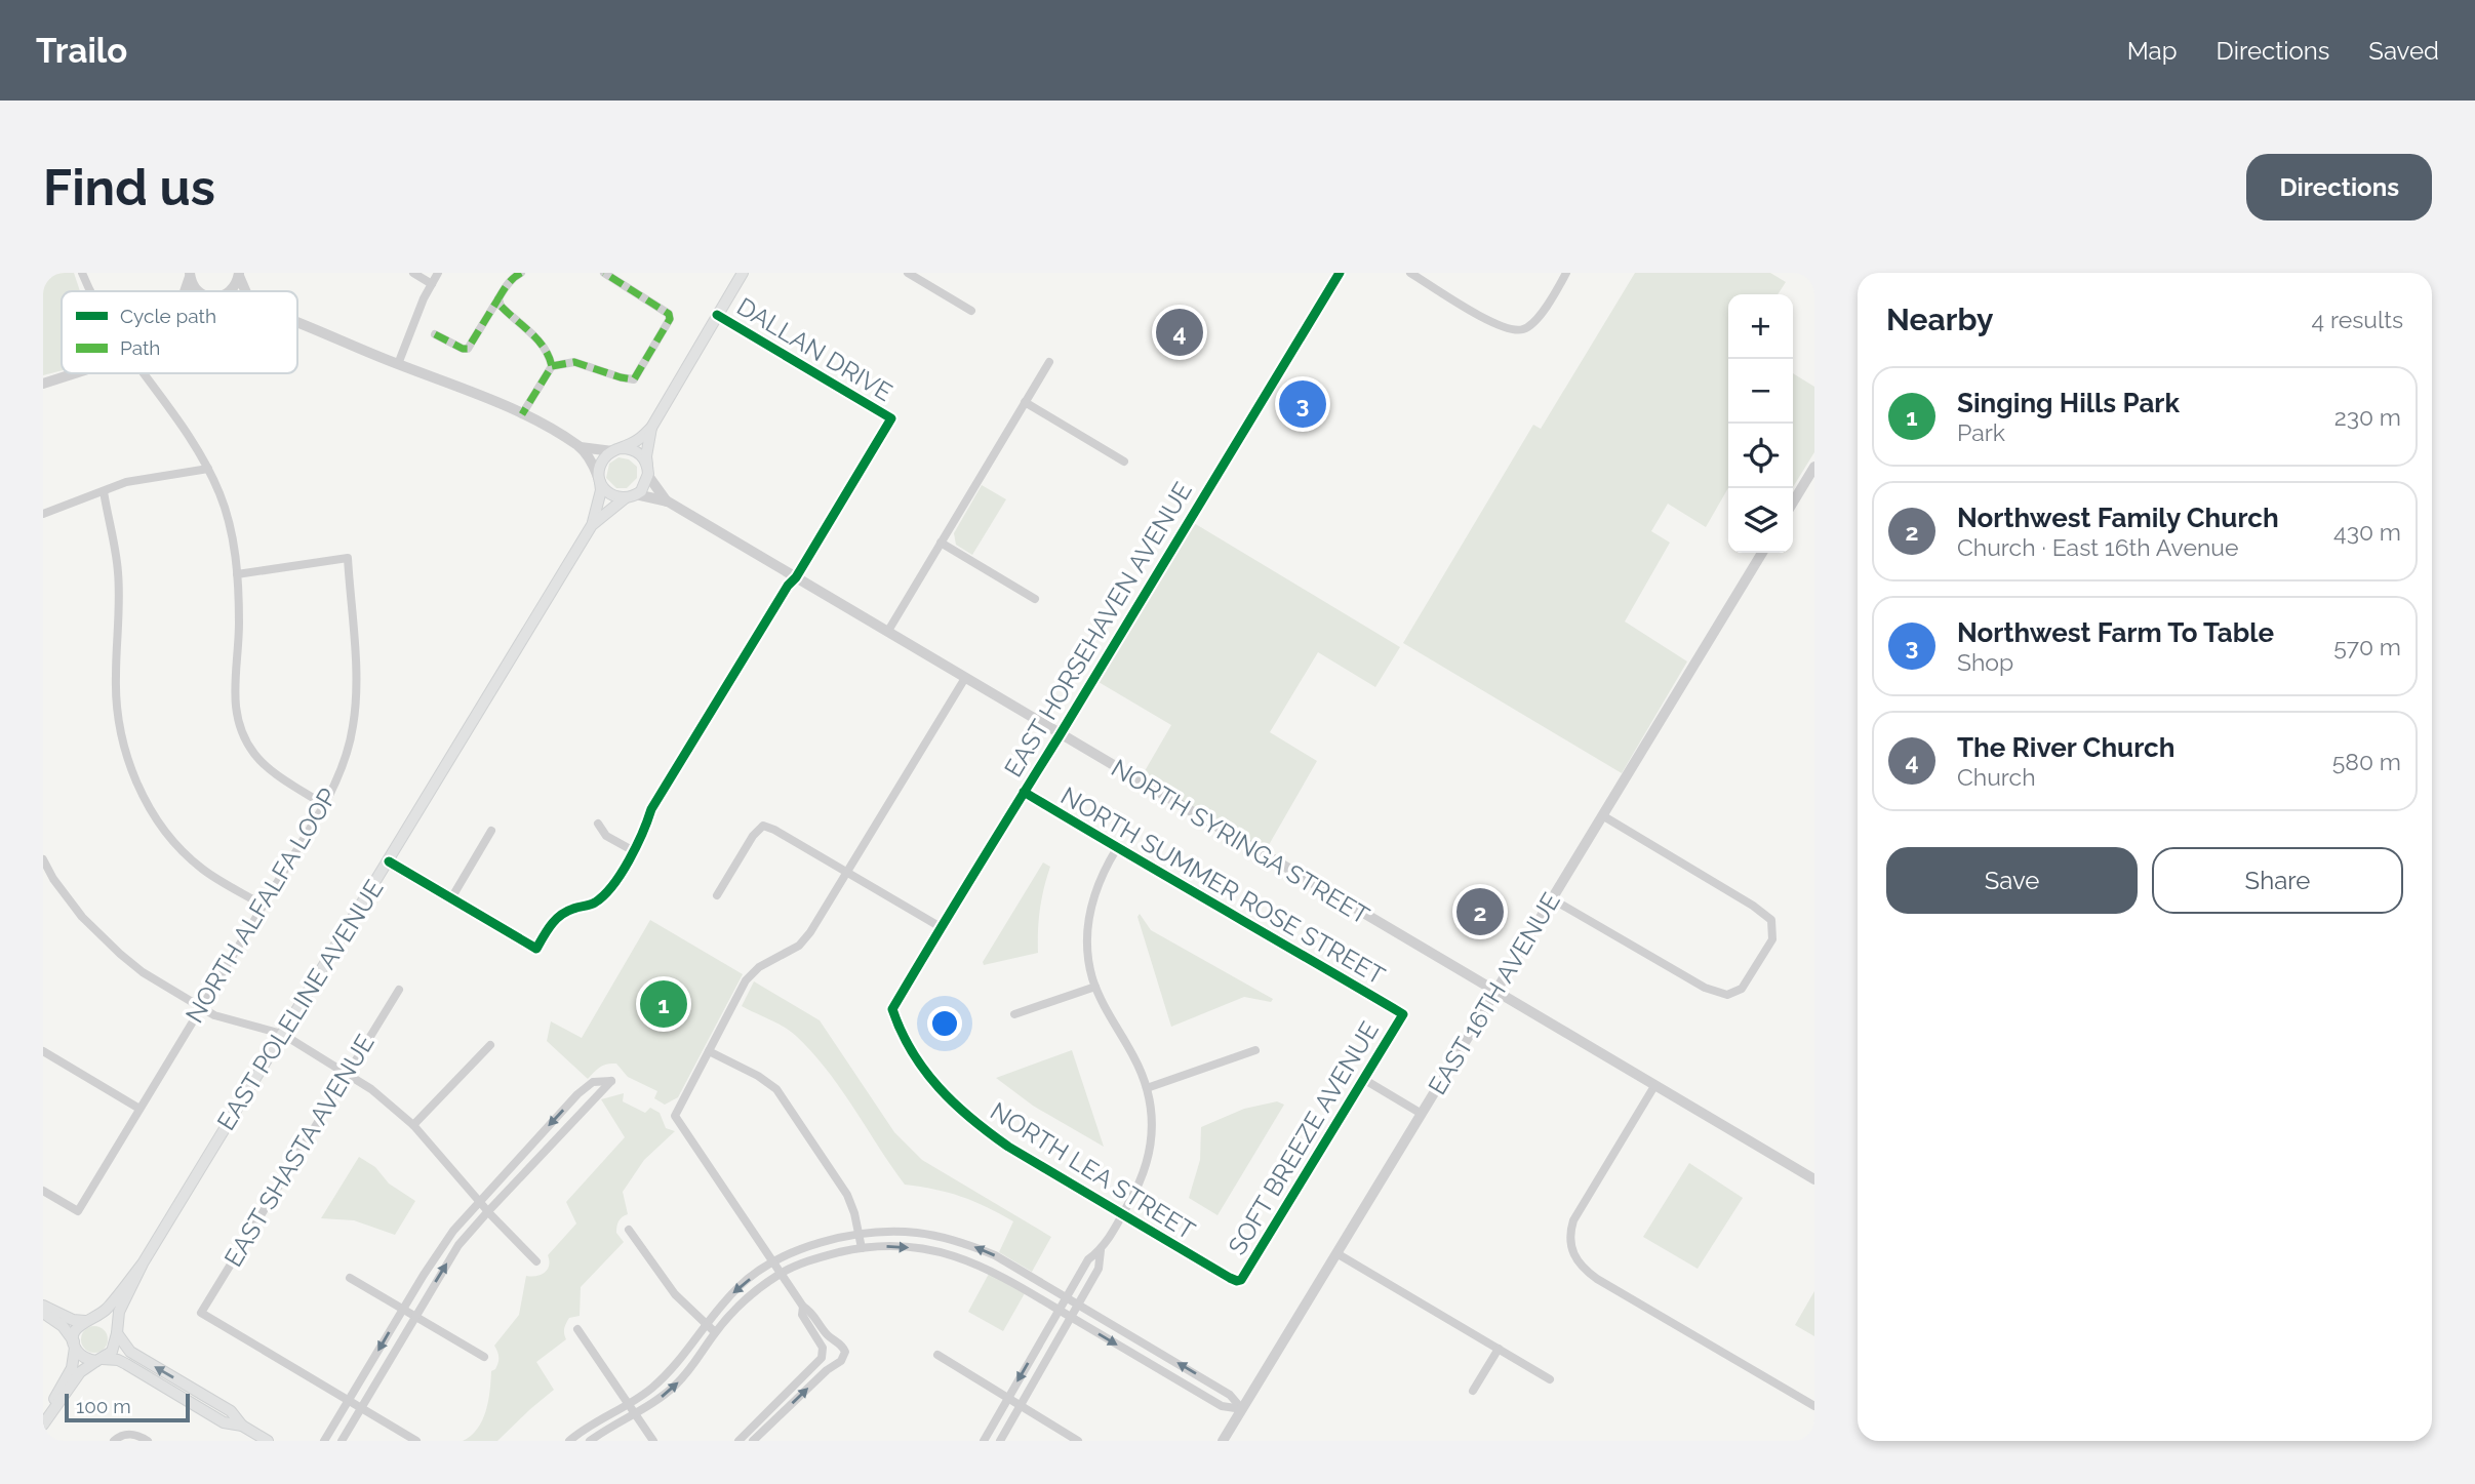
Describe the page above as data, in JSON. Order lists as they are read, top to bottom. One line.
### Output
{"streets":{"main road":["EAST POLELINE AVENUE"],"street":["DALLAN DRIVE","EAST HORSEHAVEN AVENUE","NORTH SYRINGA STREET","NORTH SUMMER ROSE STREET","NORTH ALFALFA LOOP","EAST 16TH AVENUE","SOFT BREEZE AVENUE","EAST SHASTA AVENUE","NORTH LEA STREET"]},"crossings":[["DALLAN DRIVE","NORTH SYRINGA STREET"],["EAST HORSEHAVEN AVENUE","NORTH SYRINGA STREET"],["EAST HORSEHAVEN AVENUE","NORTH SUMMER ROSE STREET"],["EAST HORSEHAVEN AVENUE","NORTH LEA STREET"],["NORTH SYRINGA STREET","EAST 16TH AVENUE"],["NORTH SYRINGA STREET","EAST POLELINE AVENUE"],["NORTH SUMMER ROSE STREET","SOFT BREEZE AVENUE"],["SOFT BREEZE AVENUE","NORTH LEA STREET"]],"legend":["Cycle path","Path"],"scale_bar":"100 m","page":{"header":"Trailo","nav":["Map","Directions","Saved"],"buttons":["Directions",["Save","Share"]],"title":"Find us","heading":["Nearby","4 results"],"map_buttons":["+","−"],"pins":["4","3","2","1"],"list":[{"mark":"1","name":"Singing Hills Park","note":"Park","value":"230 m"},{"mark":"2","name":"Northwest Family Church","note":"Church · East 16th Avenue","value":"430 m"},{"mark":"3","name":"Northwest Farm To Table","note":"Shop","value":"570 m"},{"mark":"4","name":"The River Church","note":"Church","value":"580 m"}],"scale":"100 m"}}
